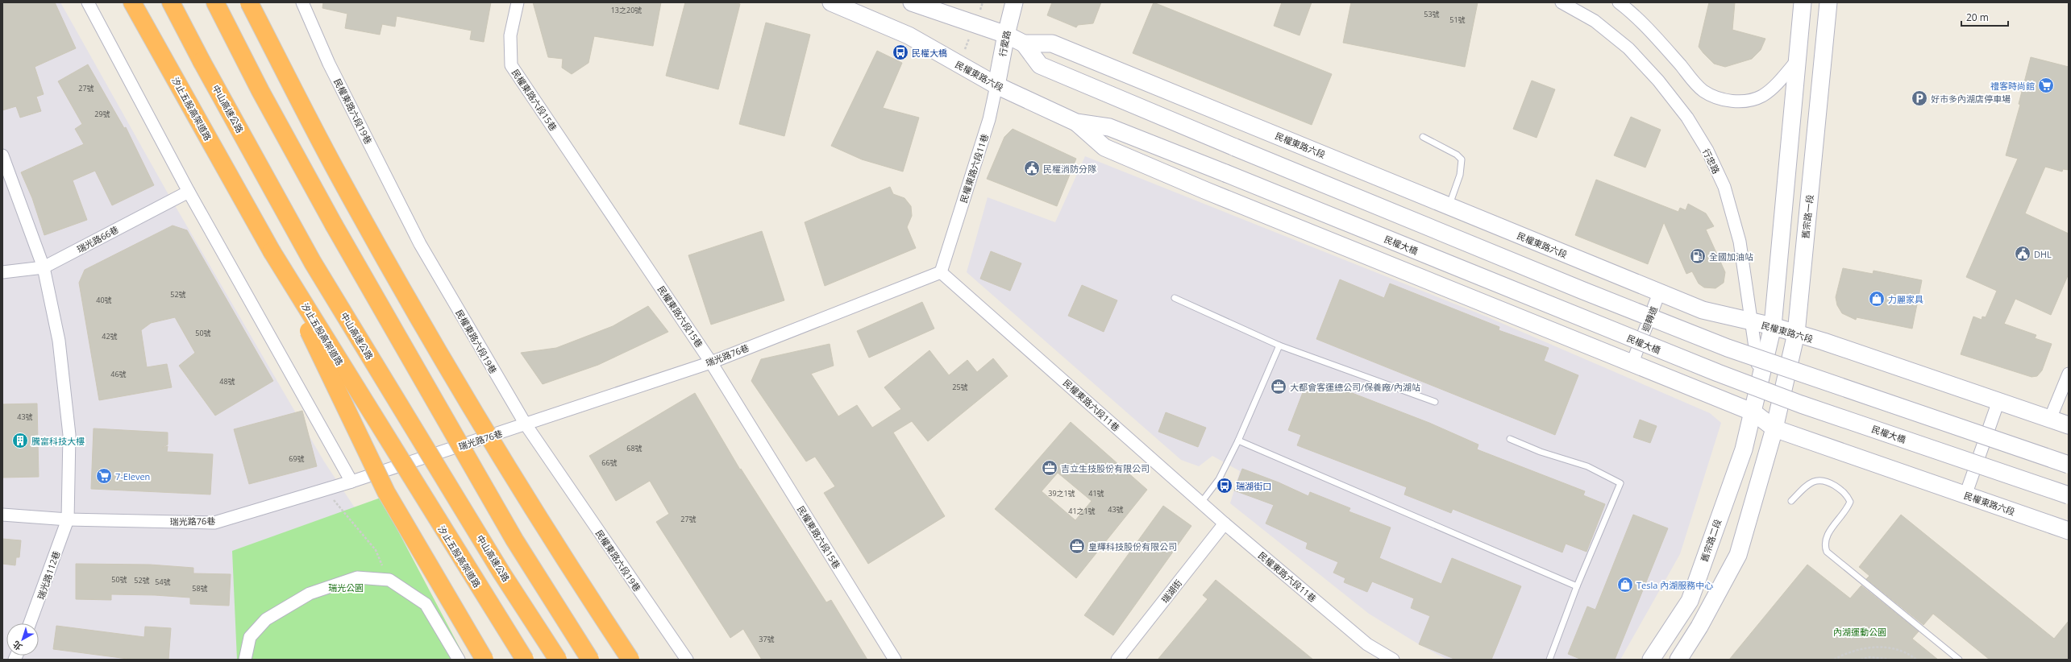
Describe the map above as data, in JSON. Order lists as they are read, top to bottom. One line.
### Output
{"streets":{"highway":["汐止五股高架道路","中山高速公路"],"main road":["行愛路","民權東路六段","舊宗路一段","民權大橋","舊宗路二段"],"street":["民權東路六段15巷","民權東路六段19巷","行忠路","民權東路六段11巷","瑞光路66巷","迴轉道","瑞光路76巷","瑞光路112巷","瑞湖街"]},"crossings":[["行愛路","民權東路六段"],["行愛路","民權東路六段11巷"],["民權東路六段","行忠路"],["民權東路六段","民權東路六段11巷"],["民權東路六段","舊宗路一段"],["民權東路六段","民權大橋"],["民權東路六段","迴轉道"],["民權東路六段","舊宗路二段"],["民權東路六段15巷","瑞光路76巷"],["民權東路六段19巷","瑞光路76巷"],["民權東路六段11巷","瑞光路76巷"],["民權東路六段11巷","瑞湖街"],["瑞光路66巷","瑞光路112巷"],["瑞光路76巷","瑞光路112巷"]],"parks":["瑞光公園","內湖運動公園"],"places":{"bus stop":["民權大橋","瑞湖街口"],"supermarket":["禮客時尚館","7-Eleven"],"parking":["好市多內湖店停車場"],"public building":["民權消防分隊","DHL"],"fuel station":["全國加油站"],"shop":["力麗家具","Tesla 內湖服務中心"],"office":["大都會客運總公司/保養廠/內湖站","吉立生技股份有限公司","皇輝科技股份有限公司"],"building":["騰富科技大樓"]},"house_numbers":["13之20號","53號","51號","27號","29號","52號","40號","50號","42號","46號","48號","25號","43號","68號","69號","66號","39之1號","41號","43號","41之1號","27號","50號","52號","54號","58號","37號"],"scale_bar":"20 m","north":"bottom left"}
